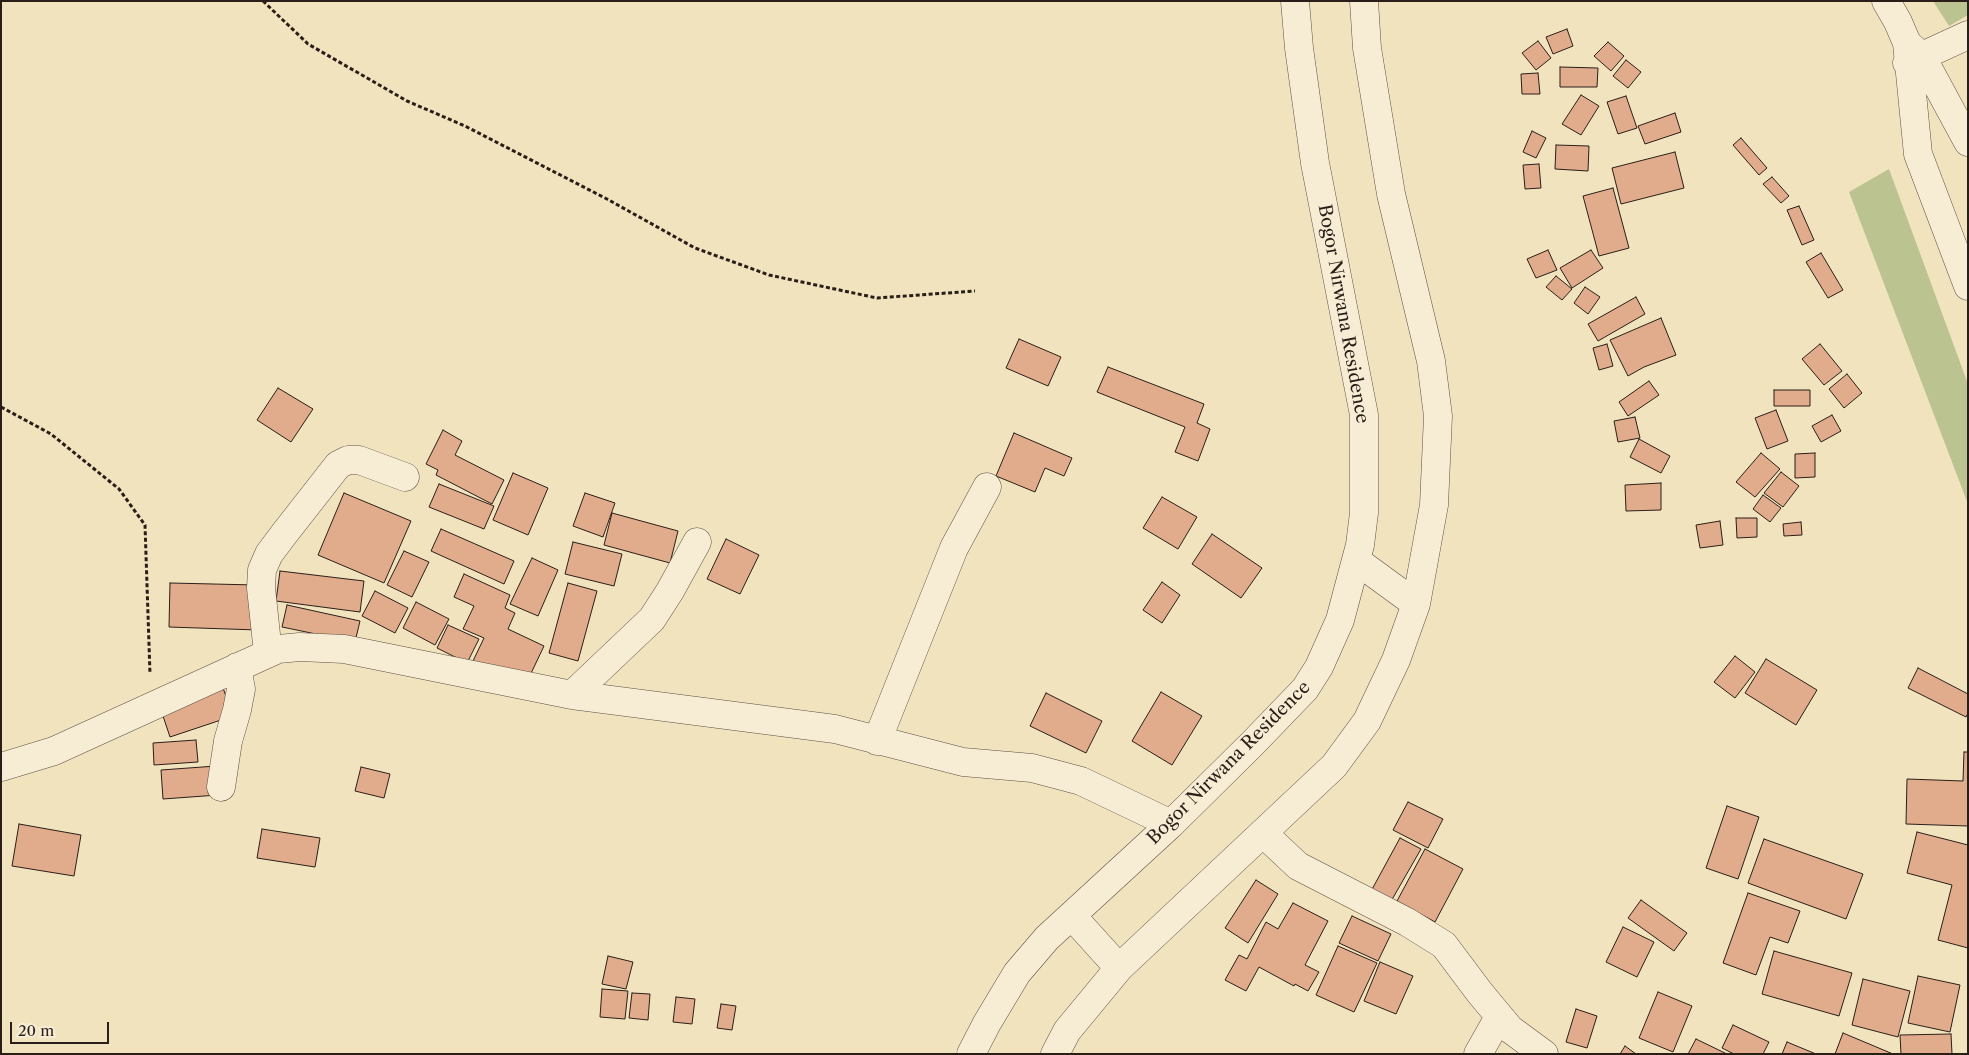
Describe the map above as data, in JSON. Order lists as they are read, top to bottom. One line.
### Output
{"streets":{"street":["Bogor Nirwana Residence"]},"scale_bar":"20 m"}
